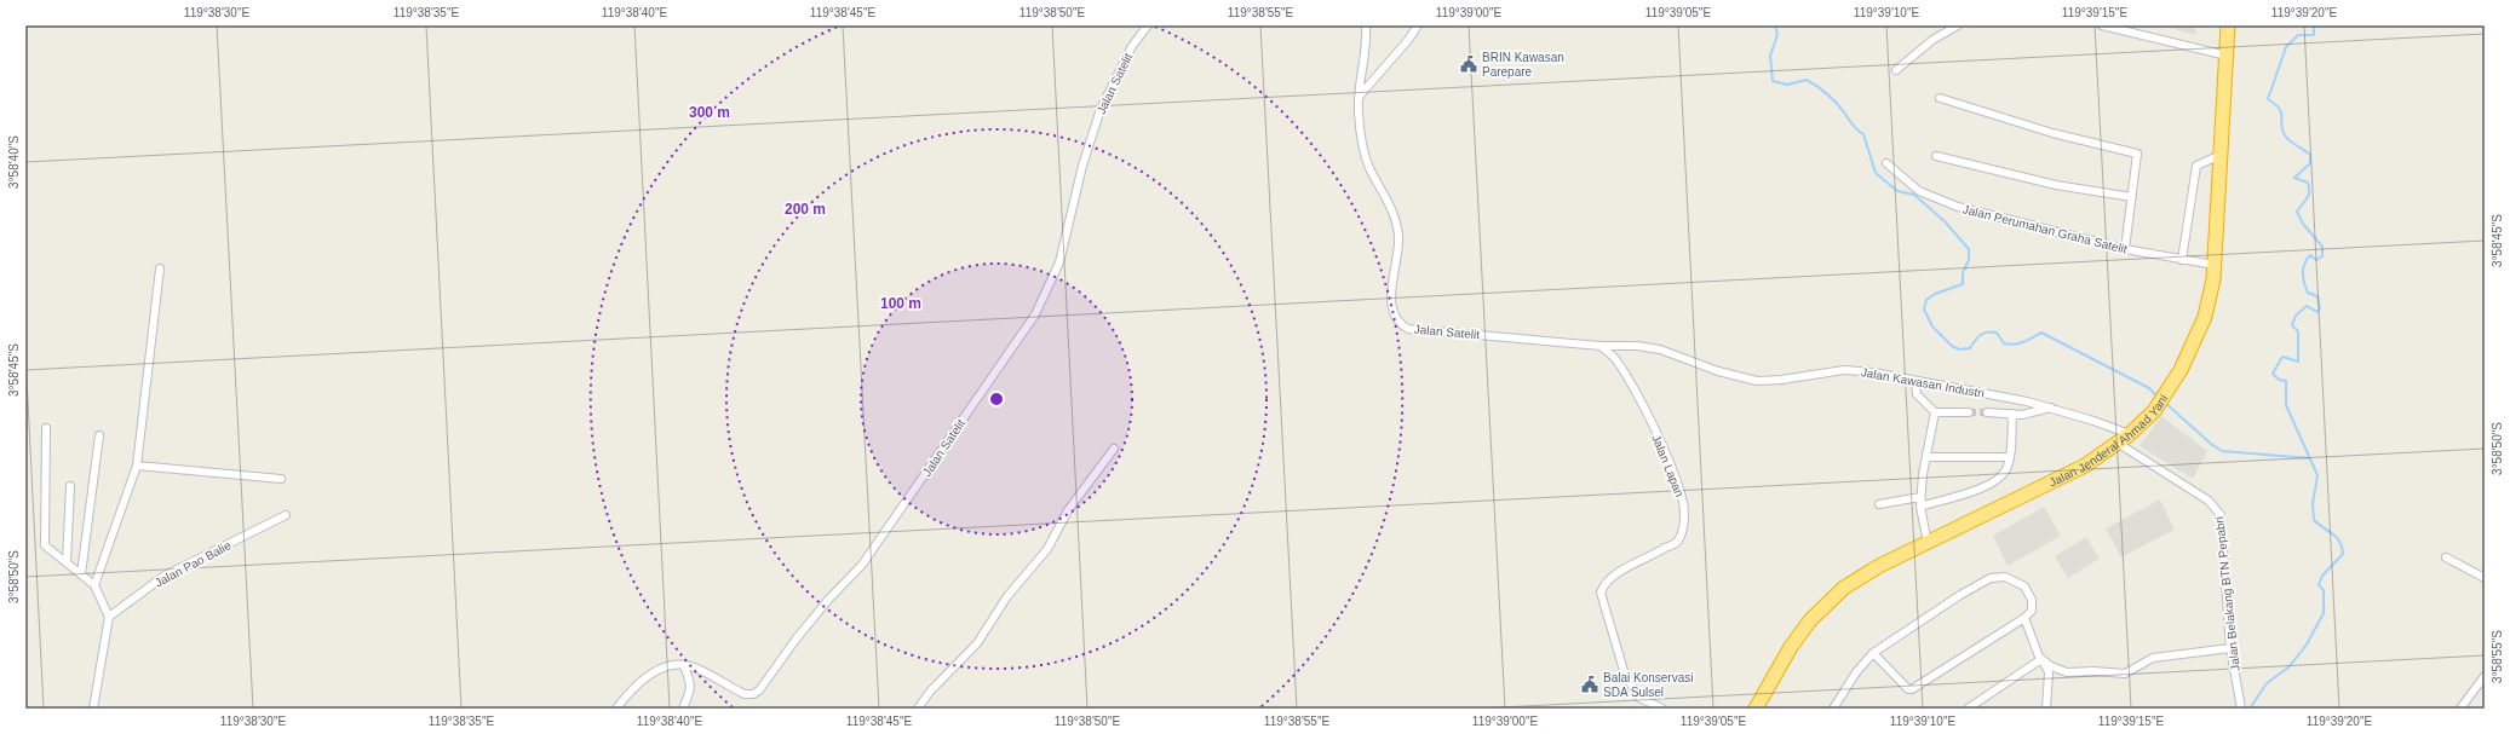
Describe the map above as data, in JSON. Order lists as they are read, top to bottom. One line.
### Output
{"streets":{"highway":["Jalan Jenderal Ahmad Yani"],"street":["Jalan Satelit","Jalan Perumahan Graha Satelit","Jalan Kawasan Industri","Jalan Lapan","Jalan Pao Balie","Jalan Belakang BTN Pepabri"]},"crossings":[["Jalan Satelit","Jalan Kawasan Industri"],["Jalan Satelit","Jalan Lapan"],["Jalan Perumahan Graha Satelit","Jalan Jenderal Ahmad Yani"],["Jalan Kawasan Industri","Jalan Jenderal Ahmad Yani"],["Jalan Kawasan Industri","Jalan Lapan"],["Jalan Kawasan Industri","Jalan Belakang BTN Pepabri"],["Jalan Jenderal Ahmad Yani","Jalan Belakang BTN Pepabri"]],"places":{"public building":["BRIN Kawasan Parepare","Balai Konservasi SDA Sulsel"]},"coordinates":["119°38'30\"E","119°38'35\"E","119°38'40\"E","119°38'45\"E","119°38'50\"E","119°38'55\"E","119°39'00\"E","119°39'05\"E","119°39'10\"E","119°39'15\"E","119°39'20\"E","3°58'40\"S","3°58'45\"S","3°58'50\"S","3°58'55\"S"],"rings":["300 m","200 m","100 m"]}
